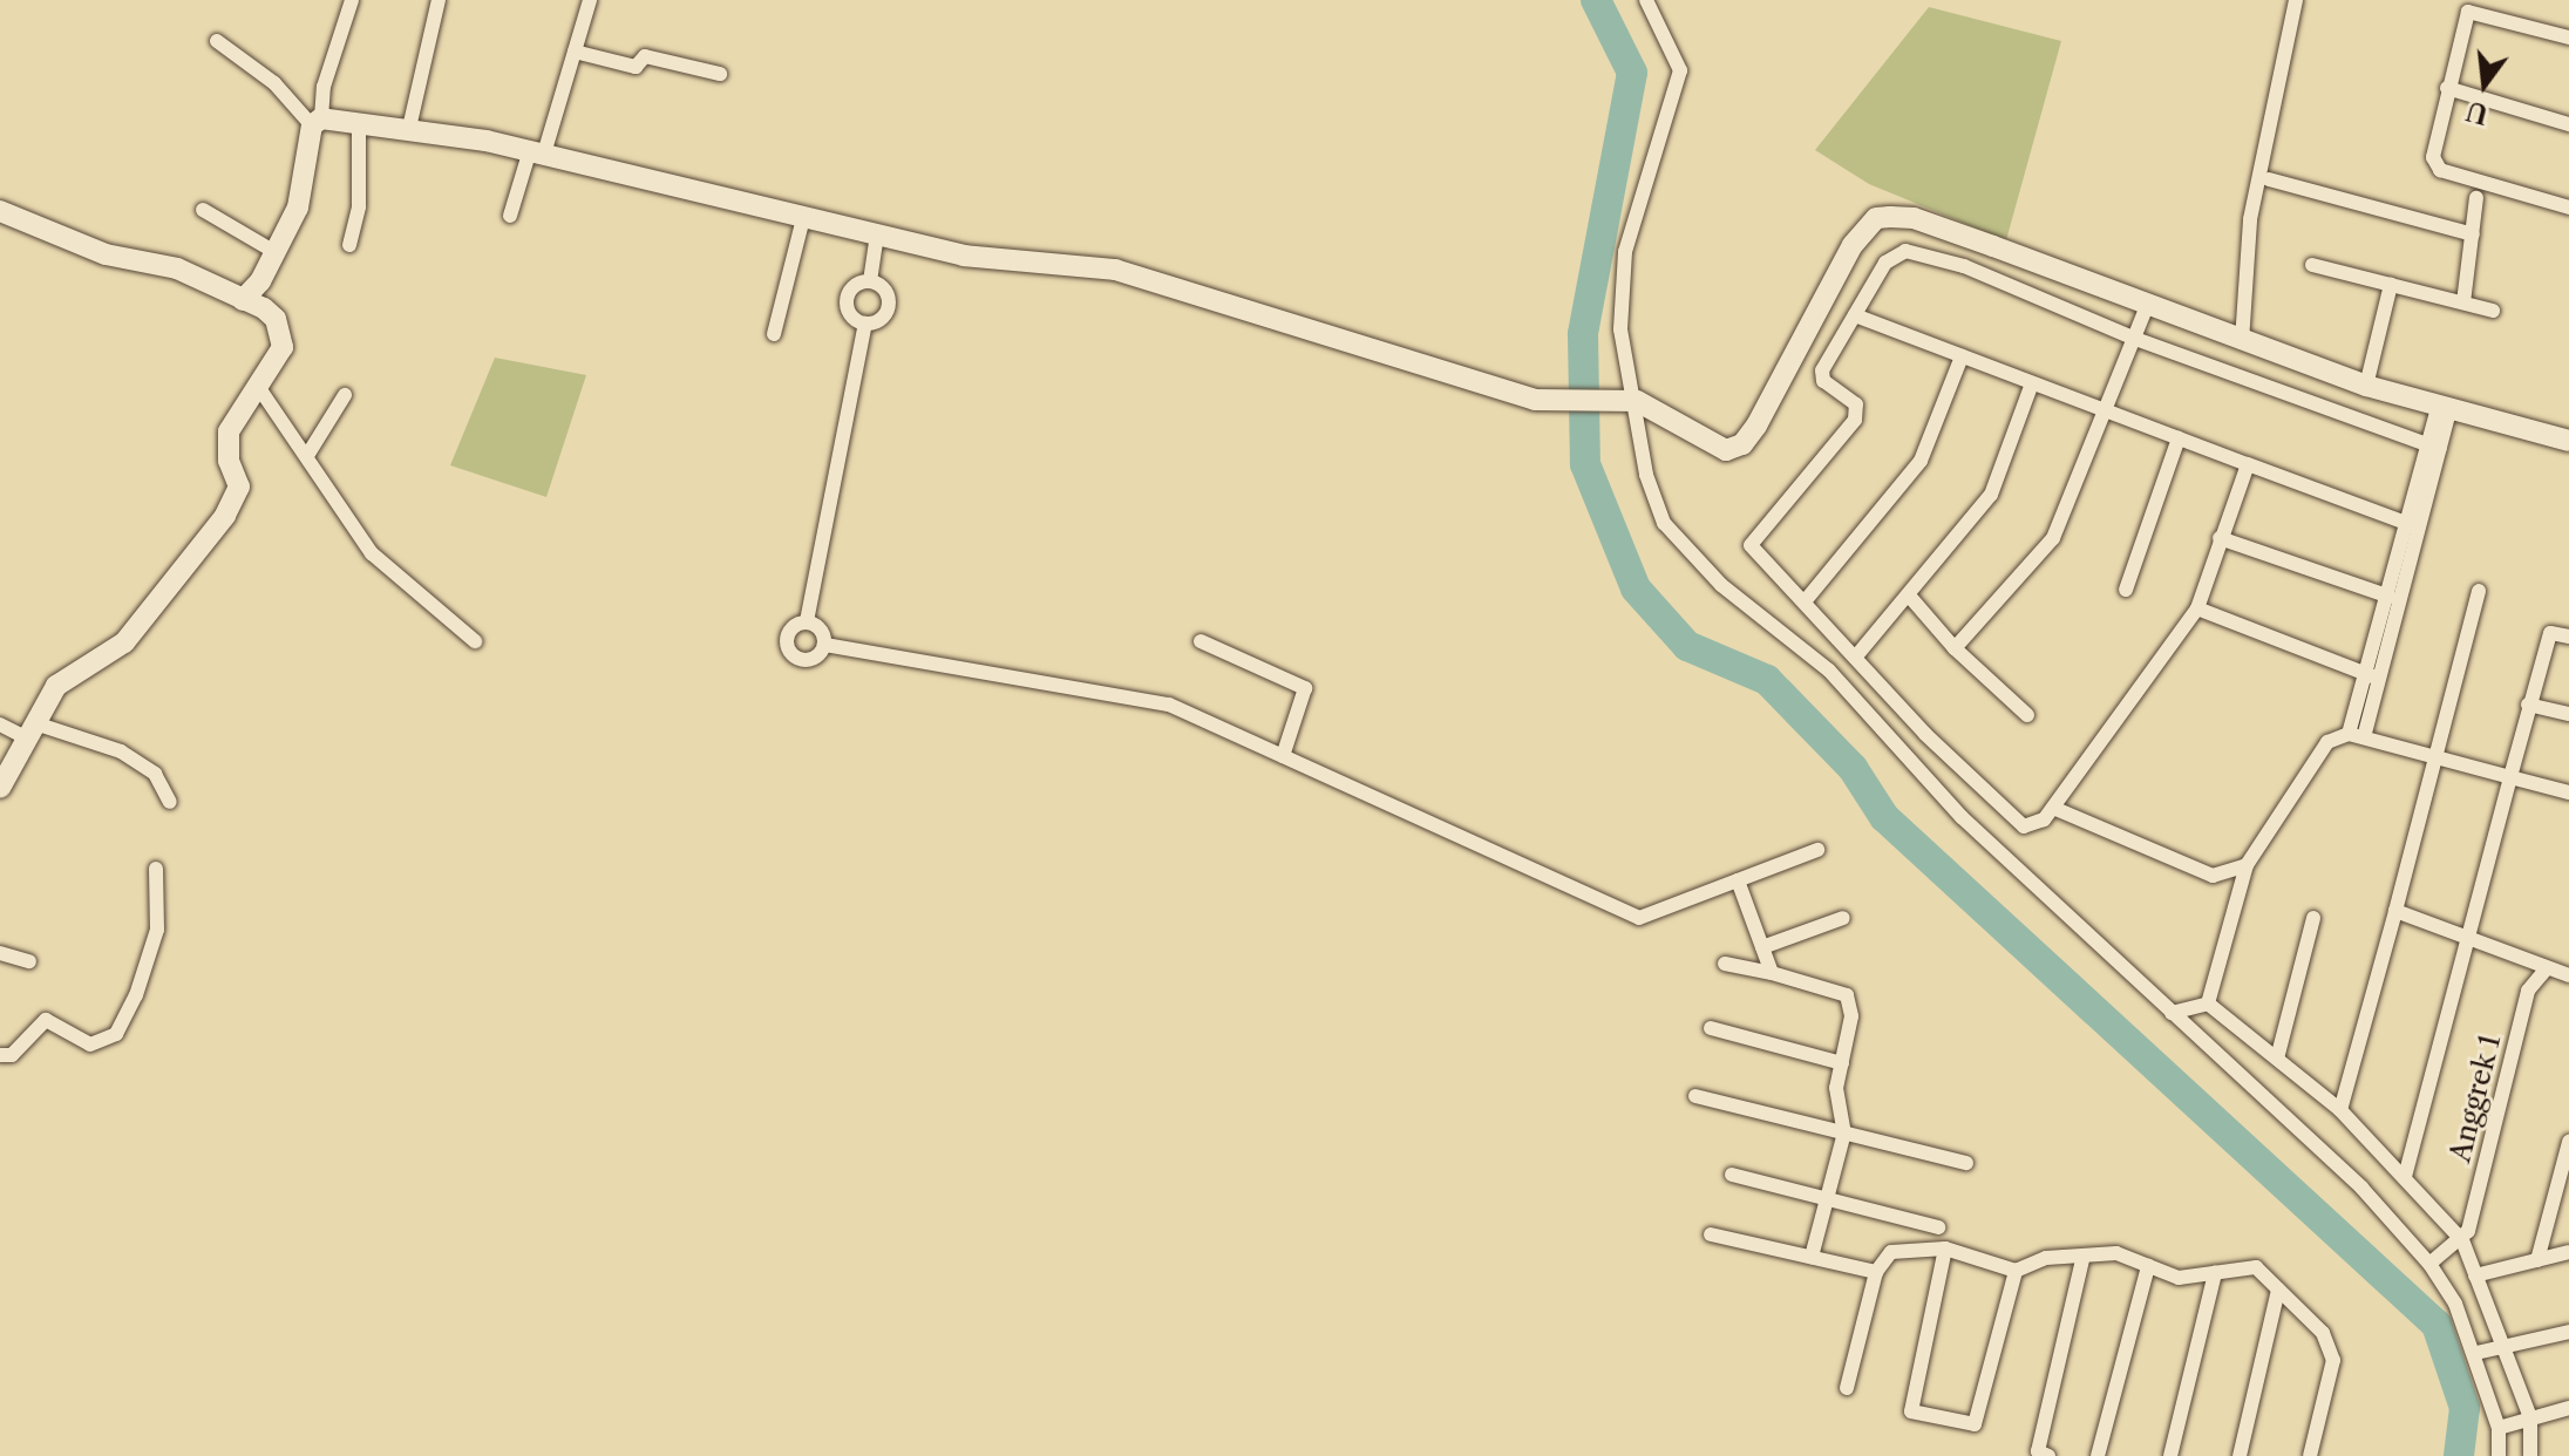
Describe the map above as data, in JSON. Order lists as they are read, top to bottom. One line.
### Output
{"streets":{"street":["Anggrek 1"]},"north":"bottom"}
